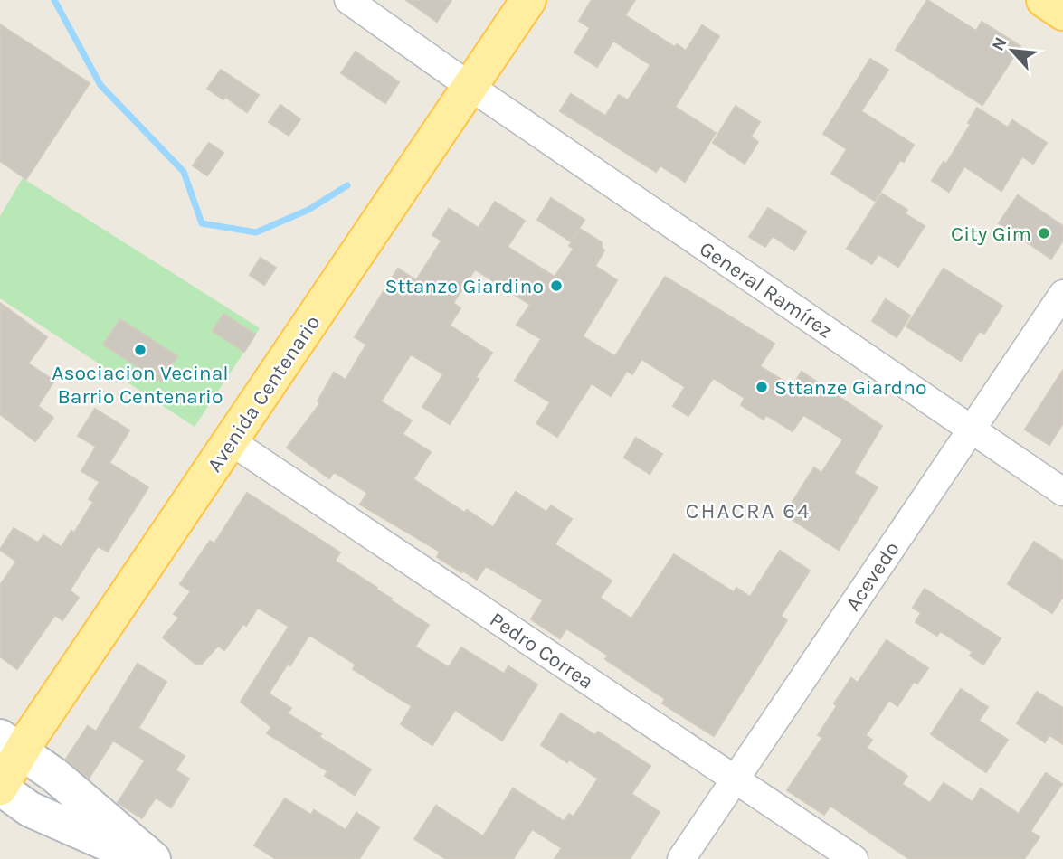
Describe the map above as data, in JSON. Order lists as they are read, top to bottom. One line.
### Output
{"streets":{"main road":["Avenida Centenario"],"street":["General Ramírez","Acevedo","Pedro Correa"]},"crossings":[["General Ramírez","Avenida Centenario"],["General Ramírez","Acevedo"],["Avenida Centenario","Pedro Correa"],["Acevedo","Pedro Correa"]],"districts":["CHACRA 64"],"places":["City Gim","Sttanze Giardino","Asociacion Vecinal Barrio Centenario","Sttanze Giardno"],"north":"top left"}
